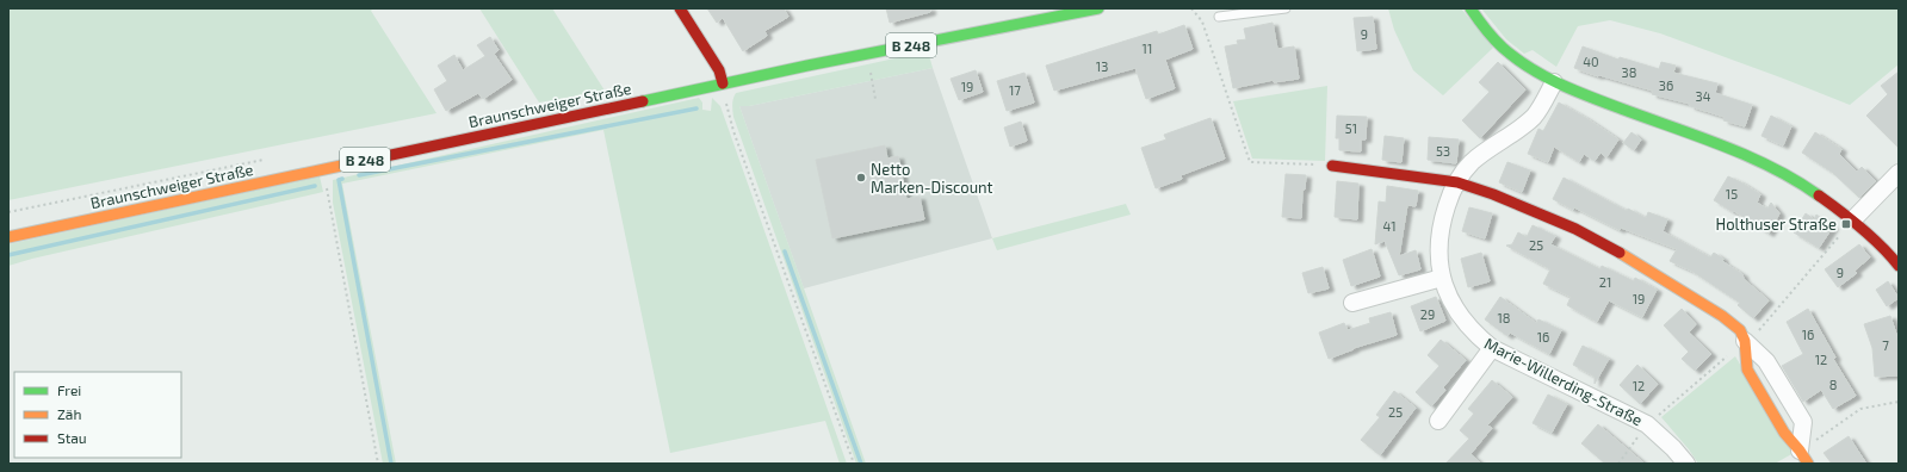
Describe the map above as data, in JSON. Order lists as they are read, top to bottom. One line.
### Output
{"streets":{"main road":["B 248","Braunschweiger Straße"],"street":["Marie-Willerding-Straße"]},"places":{"other":["Netto Marken-Discount"],"transit":["Holthuser Straße"]},"house_numbers":["9","11","40","13","38","36","19","17","34","51","53","15","41","25","9","21","19","29","18","16","16","7","12","8","12","25"],"legend":["Frei","Zäh","Stau"]}
